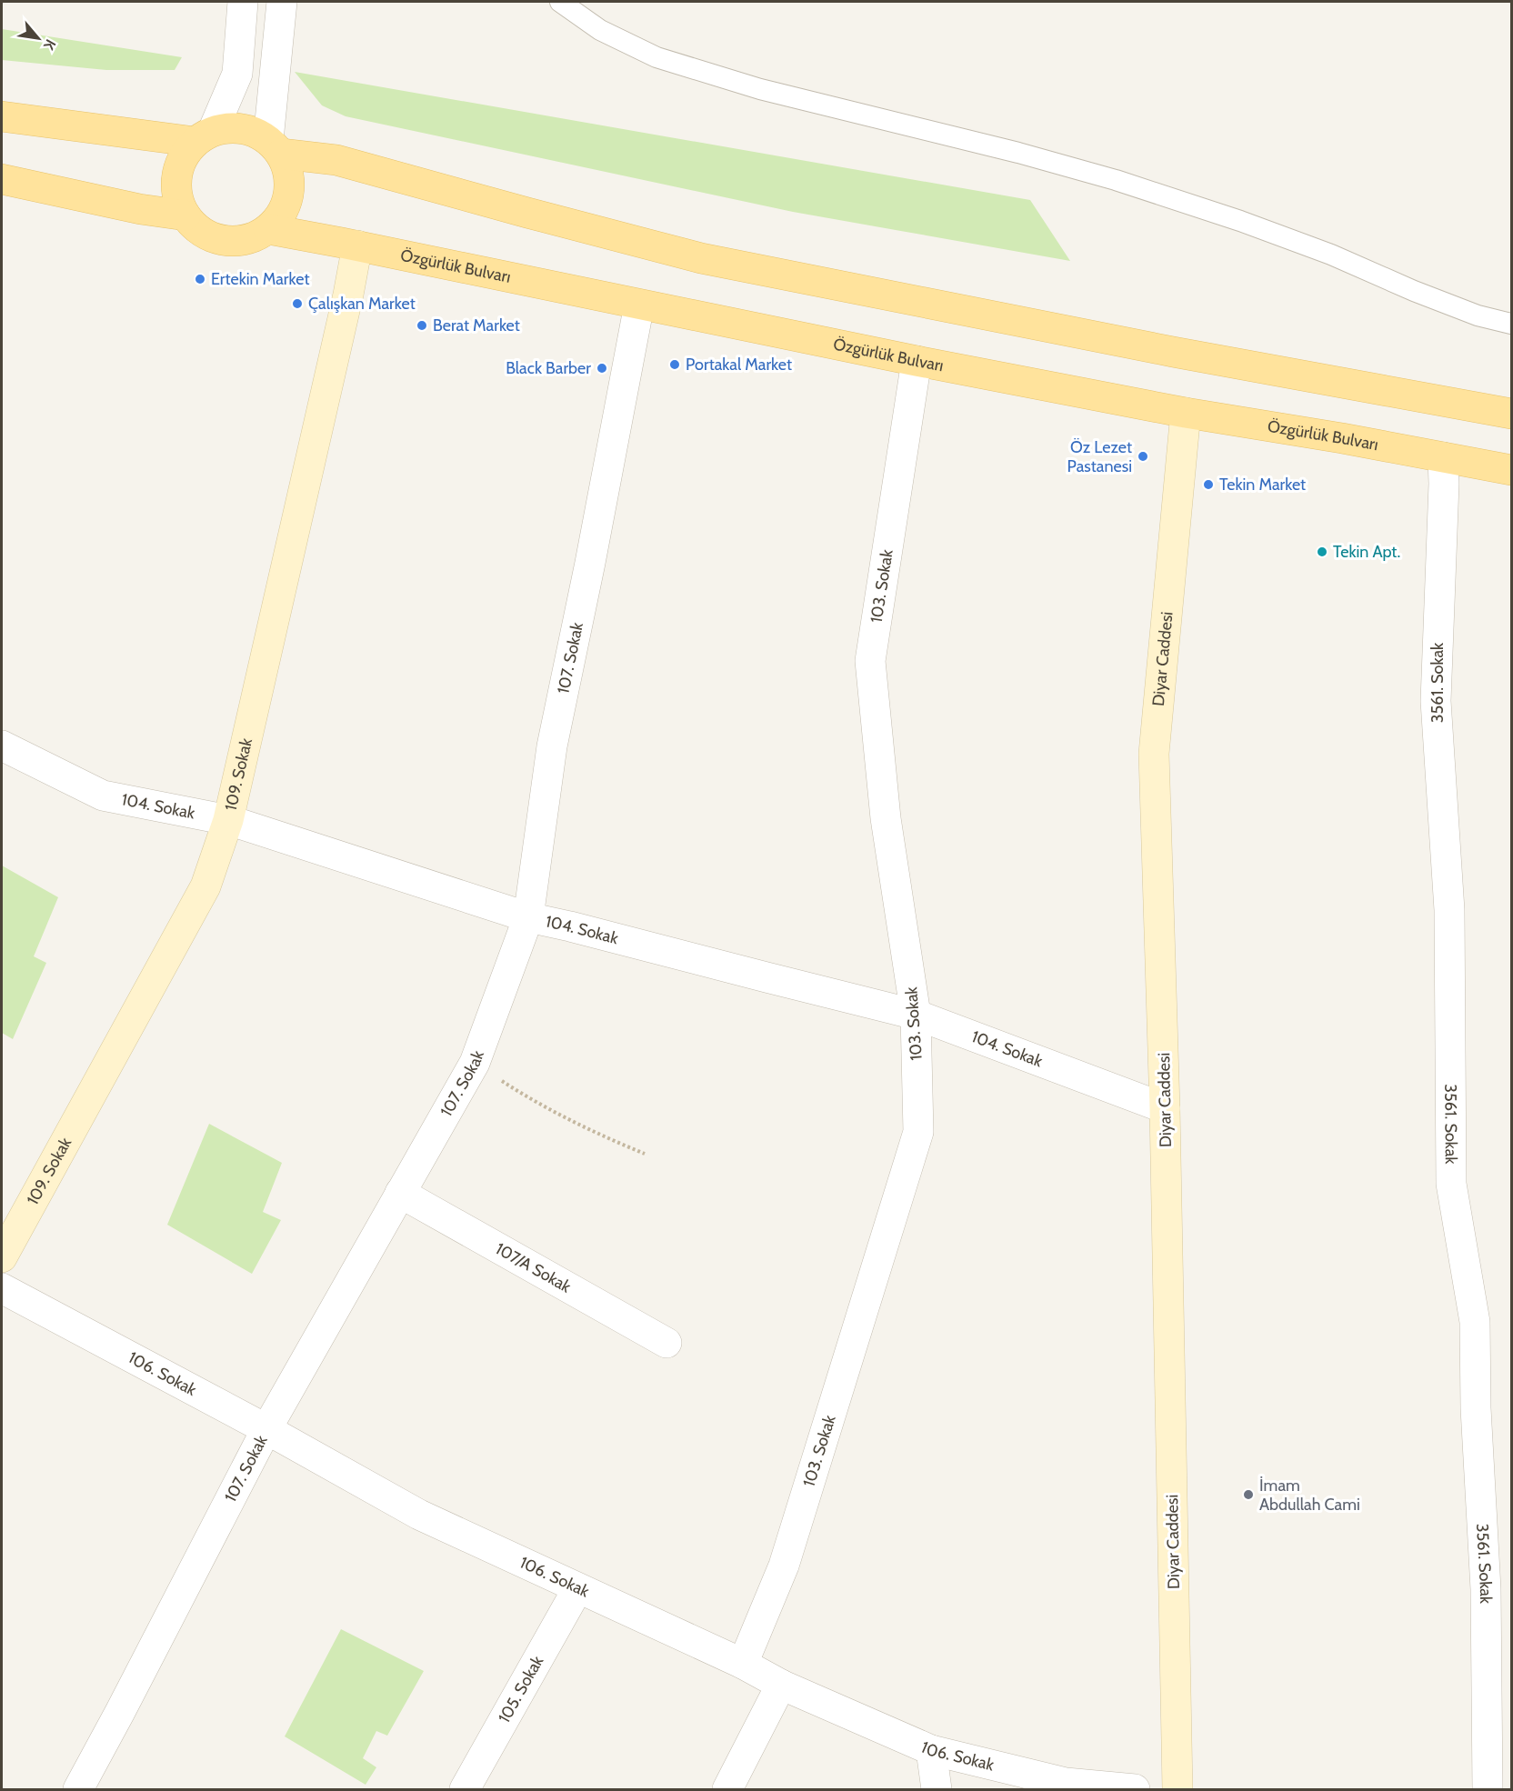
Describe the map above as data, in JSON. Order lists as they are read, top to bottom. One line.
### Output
{"streets":{"main road":["Özgürlük Bulvarı"],"street":["103. Sokak","107. Sokak","Diyar Caddesi","3561. Sokak","109. Sokak","104. Sokak","107/A Sokak","106. Sokak","105. Sokak"]},"crossings":[["Özgürlük Bulvarı","103. Sokak"],["Özgürlük Bulvarı","107. Sokak"],["Özgürlük Bulvarı","Diyar Caddesi"],["Özgürlük Bulvarı","3561. Sokak"],["Özgürlük Bulvarı","109. Sokak"],["103. Sokak","104. Sokak"],["103. Sokak","106. Sokak"],["107. Sokak","104. Sokak"],["107. Sokak","107/A Sokak"],["107. Sokak","106. Sokak"],["Diyar Caddesi","104. Sokak"],["109. Sokak","104. Sokak"],["106. Sokak","105. Sokak"]],"places":["Ertekin Market","Çalışkan Market","Berat Market","Portakal Market","Black Barber","Öz Lezet Pastanesi","Tekin Market","Tekin Apt.","İmam Abdullah Cami"],"north":"bottom right"}
